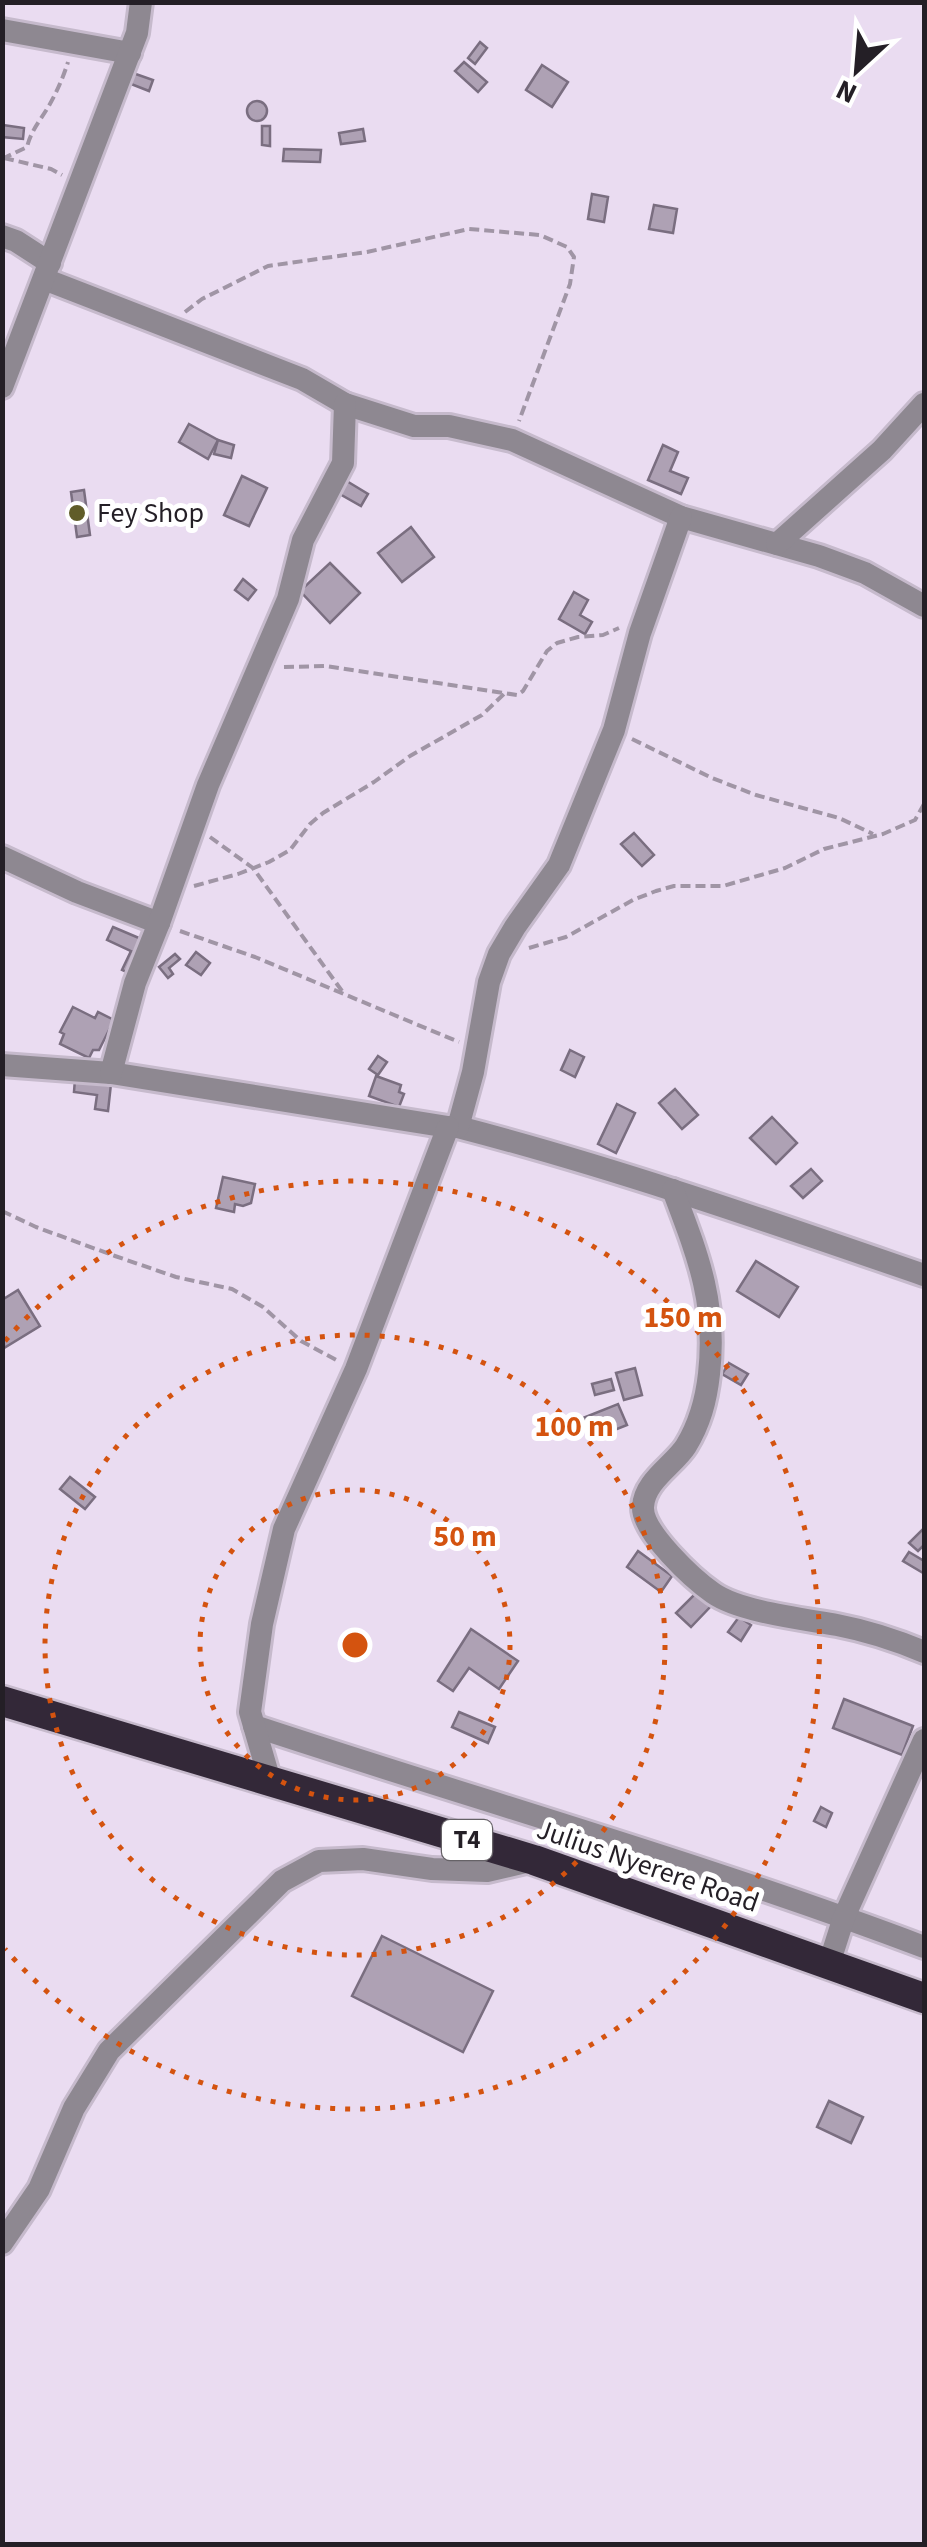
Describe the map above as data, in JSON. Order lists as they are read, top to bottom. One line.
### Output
{"streets":{"highway":["T4","Julius Nyerere Road"]},"places":["Fey Shop"],"north":"bottom left","rings":["150 m","100 m","50 m"]}
